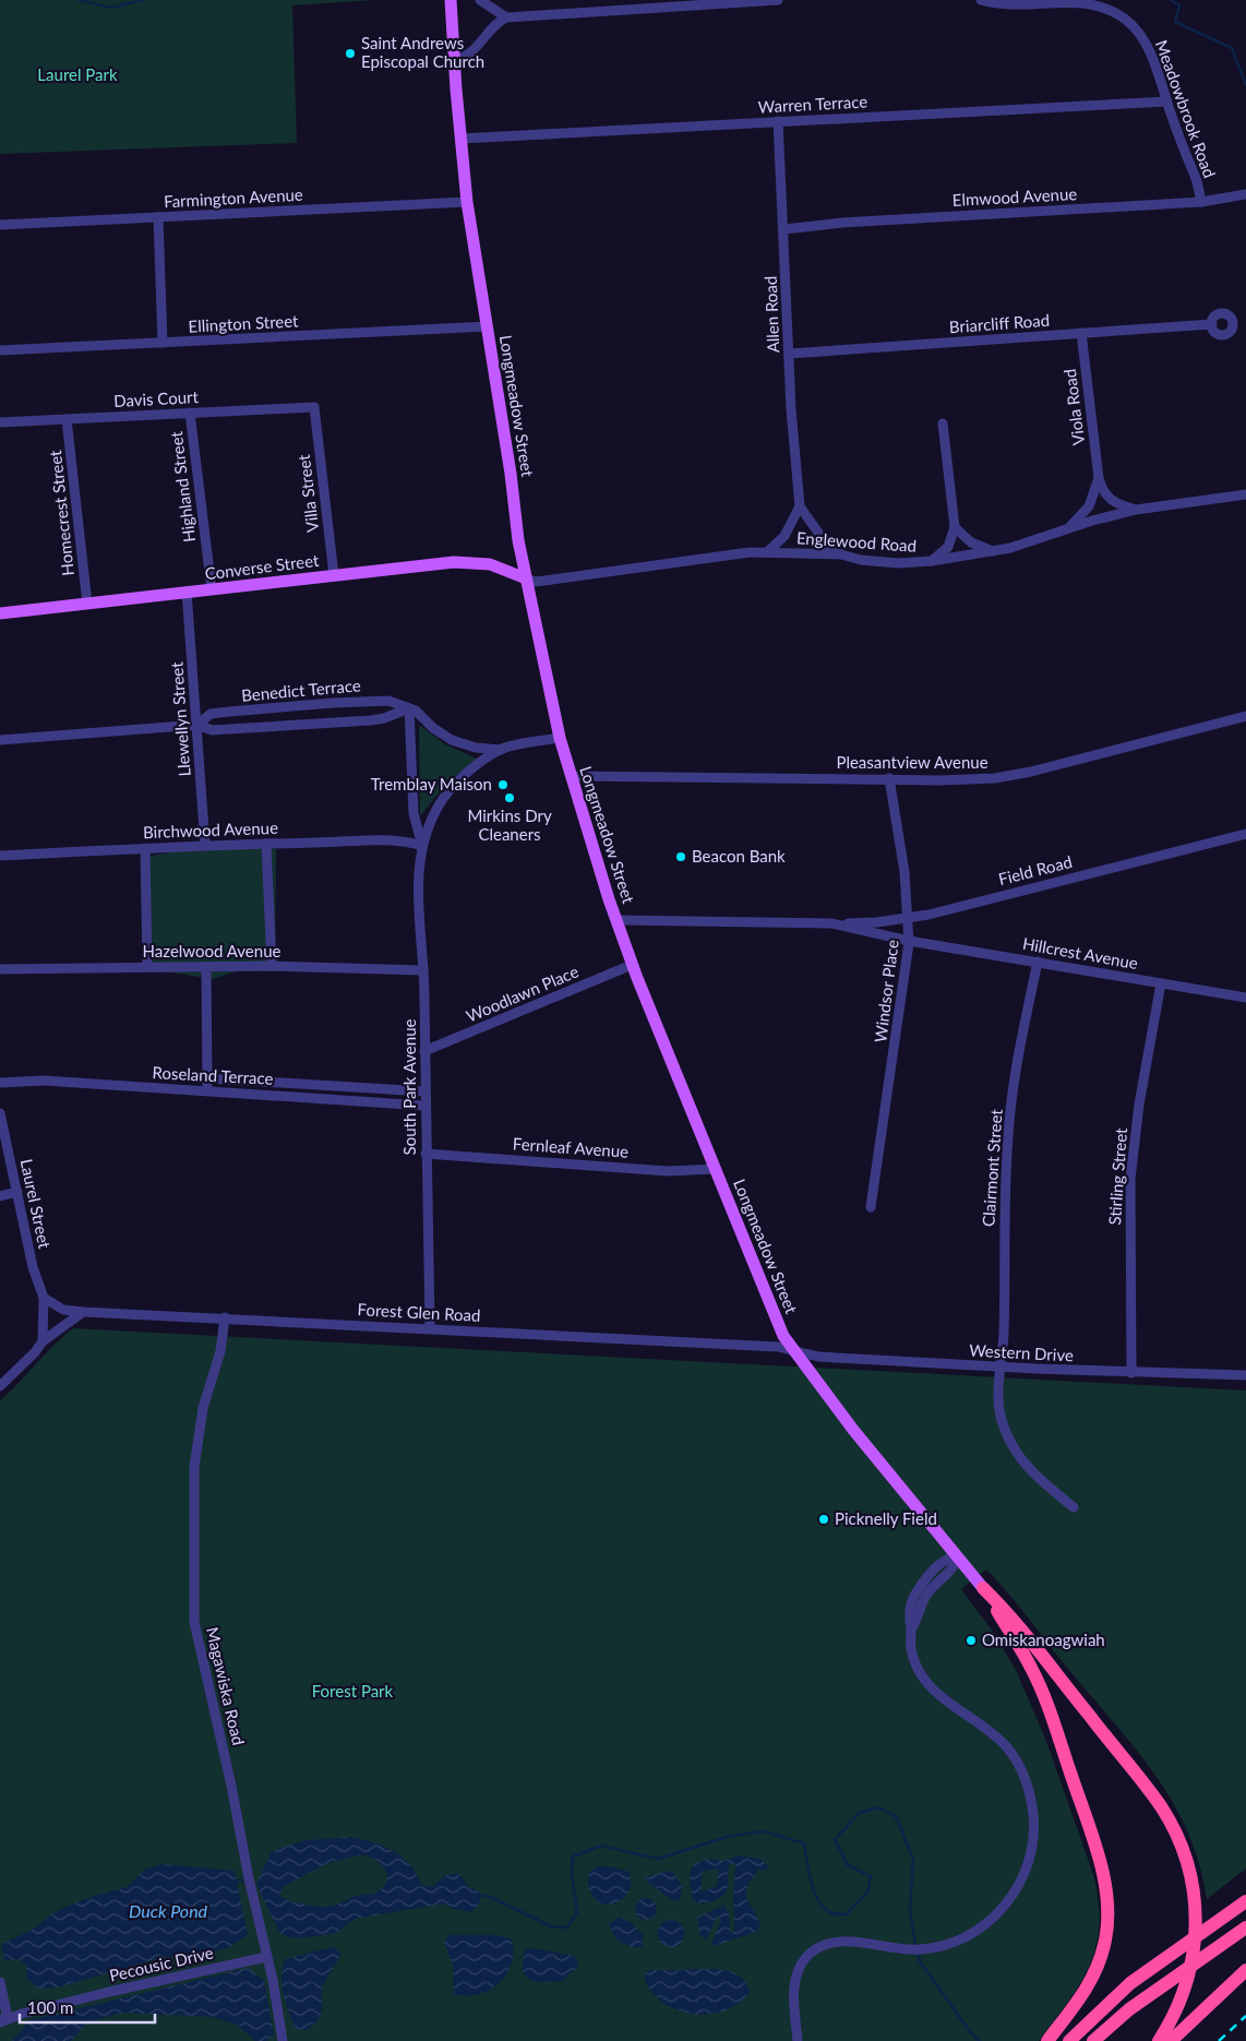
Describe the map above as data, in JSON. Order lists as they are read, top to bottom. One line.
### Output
{"streets":{"main road":["Longmeadow Street","Converse Street"],"street":["Warren Terrace","Meadowbrook Road","Elmwood Avenue","Farmington Avenue","Allen Road","Ellington Street","Briarcliff Road","Davis Court","Viola Road","Highland Street","Villa Street","Homecrest Street","Englewood Road","Benedict Terrace","Llewellyn Street","Pleasantview Avenue","Birchwood Avenue","Field Road","Hazelwood Avenue","Hillcrest Avenue","Windsor Place","Woodlawn Place","Roseland Terrace","South Park Avenue","Fernleaf Avenue","Clairmont Street","Stirling Street","Laurel Street","Forest Glen Road","Western Drive","Magawiska Road","Pecousic Drive"]},"crossings":[["Warren Terrace","Meadowbrook Road"],["Warren Terrace","Allen Road"],["Warren Terrace","Longmeadow Street"],["Meadowbrook Road","Elmwood Avenue"],["Elmwood Avenue","Allen Road"],["Farmington Avenue","Longmeadow Street"],["Allen Road","Briarcliff Road"],["Ellington Street","Longmeadow Street"],["Briarcliff Road","Viola Road"],["Davis Court","Highland Street"],["Davis Court","Villa Street"],["Davis Court","Homecrest Street"],["Longmeadow Street","Englewood Road"],["Longmeadow Street","Converse Street"],["Longmeadow Street","Pleasantview Avenue"],["Longmeadow Street","Field Road"],["Longmeadow Street","Woodlawn Place"],["Longmeadow Street","South Park Avenue"],["Longmeadow Street","Fernleaf Avenue"],["Longmeadow Street","Forest Glen Road"],["Longmeadow Street","Western Drive"],["Viola Road","Englewood Road"],["Highland Street","Converse Street"],["Villa Street","Converse Street"],["Homecrest Street","Converse Street"],["Englewood Road","Converse Street"],["Converse Street","Llewellyn Street"],["Benedict Terrace","Llewellyn Street"],["Benedict Terrace","South Park Avenue"],["Llewellyn Street","Birchwood Avenue"],["Pleasantview Avenue","Windsor Place"],["Birchwood Avenue","South Park Avenue"],["Field Road","Hillcrest Avenue"],["Field Road","Windsor Place"],["Hazelwood Avenue","South Park Avenue"],["Hillcrest Avenue","Windsor Place"],["Hillcrest Avenue","Clairmont Street"],["Hillcrest Avenue","Stirling Street"],["Woodlawn Place","South Park Avenue"],["Roseland Terrace","South Park Avenue"],["South Park Avenue","Fernleaf Avenue"],["South Park Avenue","Forest Glen Road"],["Clairmont Street","Western Drive"],["Stirling Street","Western Drive"],["Laurel Street","Forest Glen Road"],["Forest Glen Road","Western Drive"],["Forest Glen Road","Magawiska Road"],["Magawiska Road","Pecousic Drive"]],"water":["Duck Pond"],"parks":["Laurel Park","Forest Park"],"places":["Saint Andrews Episcopal Church","Tremblay Maison","Mirkins Dry Cleaners","Beacon Bank","Picknelly Field","Omiskanoagwiah"],"scale_bar":"100 m"}
